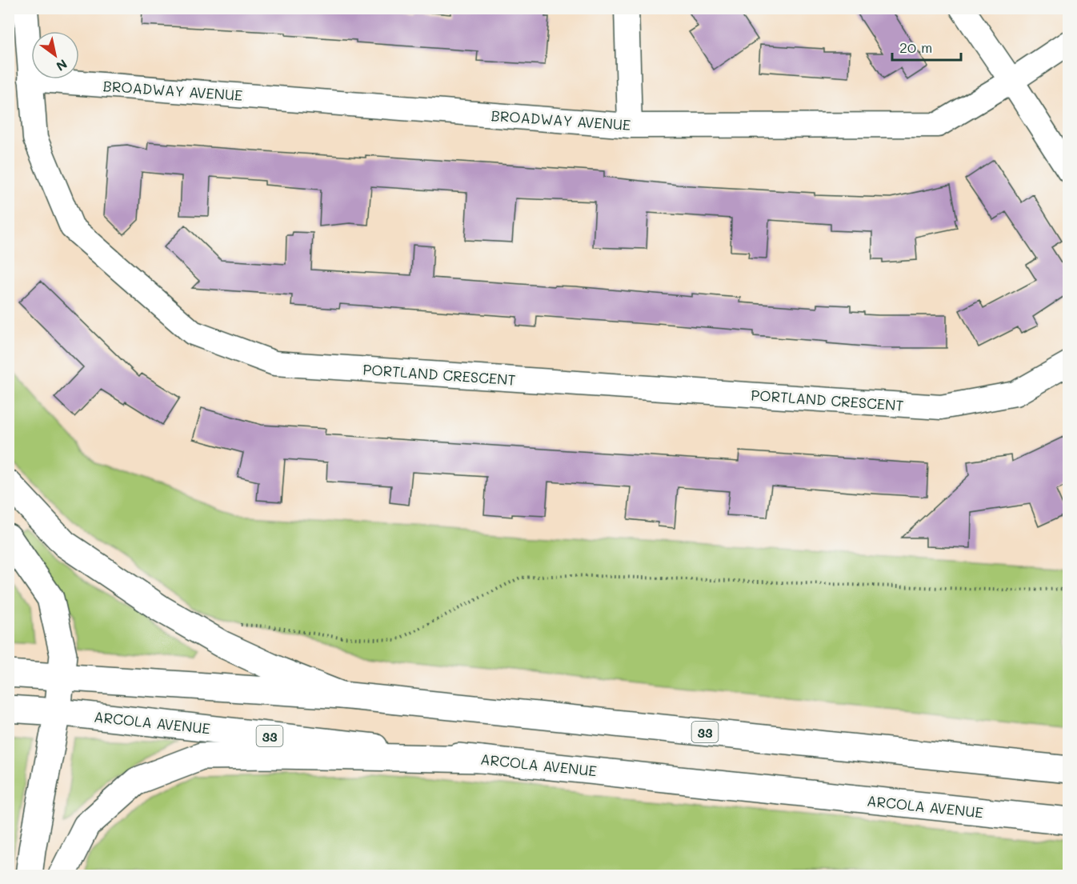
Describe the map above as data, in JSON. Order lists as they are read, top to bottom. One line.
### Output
{"streets":{"main road":["ARCOLA AVENUE","33"],"street":["BROADWAY AVENUE","PORTLAND CRESCENT"]},"crossings":[["BROADWAY AVENUE","PORTLAND CRESCENT"]],"scale_bar":"20 m","north":"bottom right"}
